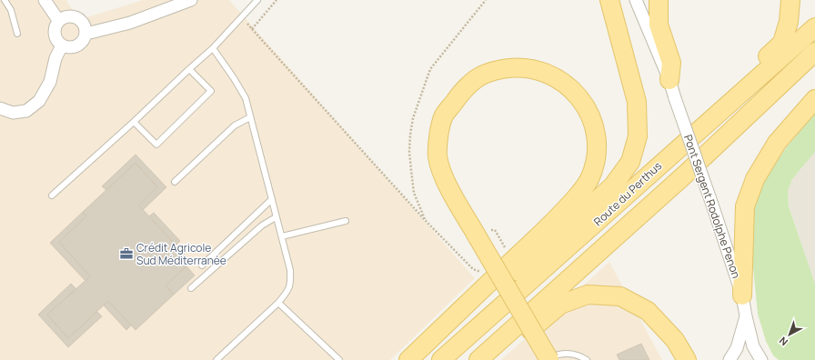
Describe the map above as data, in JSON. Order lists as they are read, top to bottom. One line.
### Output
{"streets":{"main road":["Route du Perthus"],"street":["Pont Sergent Rodolphe Penon"]},"places":{"office":["Crédit Agricole Sud Méditerranée"]},"north":"bottom left"}
